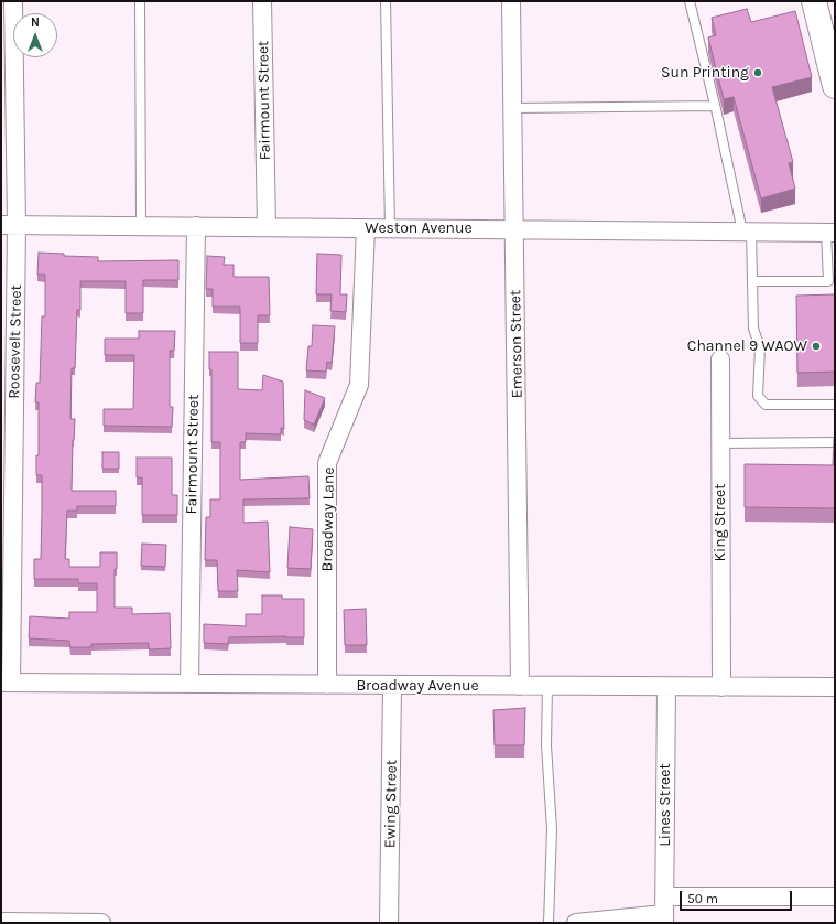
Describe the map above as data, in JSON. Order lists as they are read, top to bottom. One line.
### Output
{"streets":{"street":["Fairmount Street","Weston Avenue","Roosevelt Street","Emerson Street","Broadway Lane","King Street","Broadway Avenue","Ewing Street","Lines Street"]},"crossings":[["Fairmount Street","Weston Avenue"],["Fairmount Street","Broadway Avenue"],["Weston Avenue","Roosevelt Street"],["Weston Avenue","Emerson Street"],["Weston Avenue","Broadway Lane"],["Roosevelt Street","Broadway Avenue"],["Emerson Street","Broadway Avenue"],["Broadway Lane","Broadway Avenue"],["King Street","Broadway Avenue"],["Broadway Avenue","Ewing Street"],["Broadway Avenue","Lines Street"]],"places":["Sun Printing","Channel 9 WAOW"],"scale_bar":"50 m","north":"top"}
